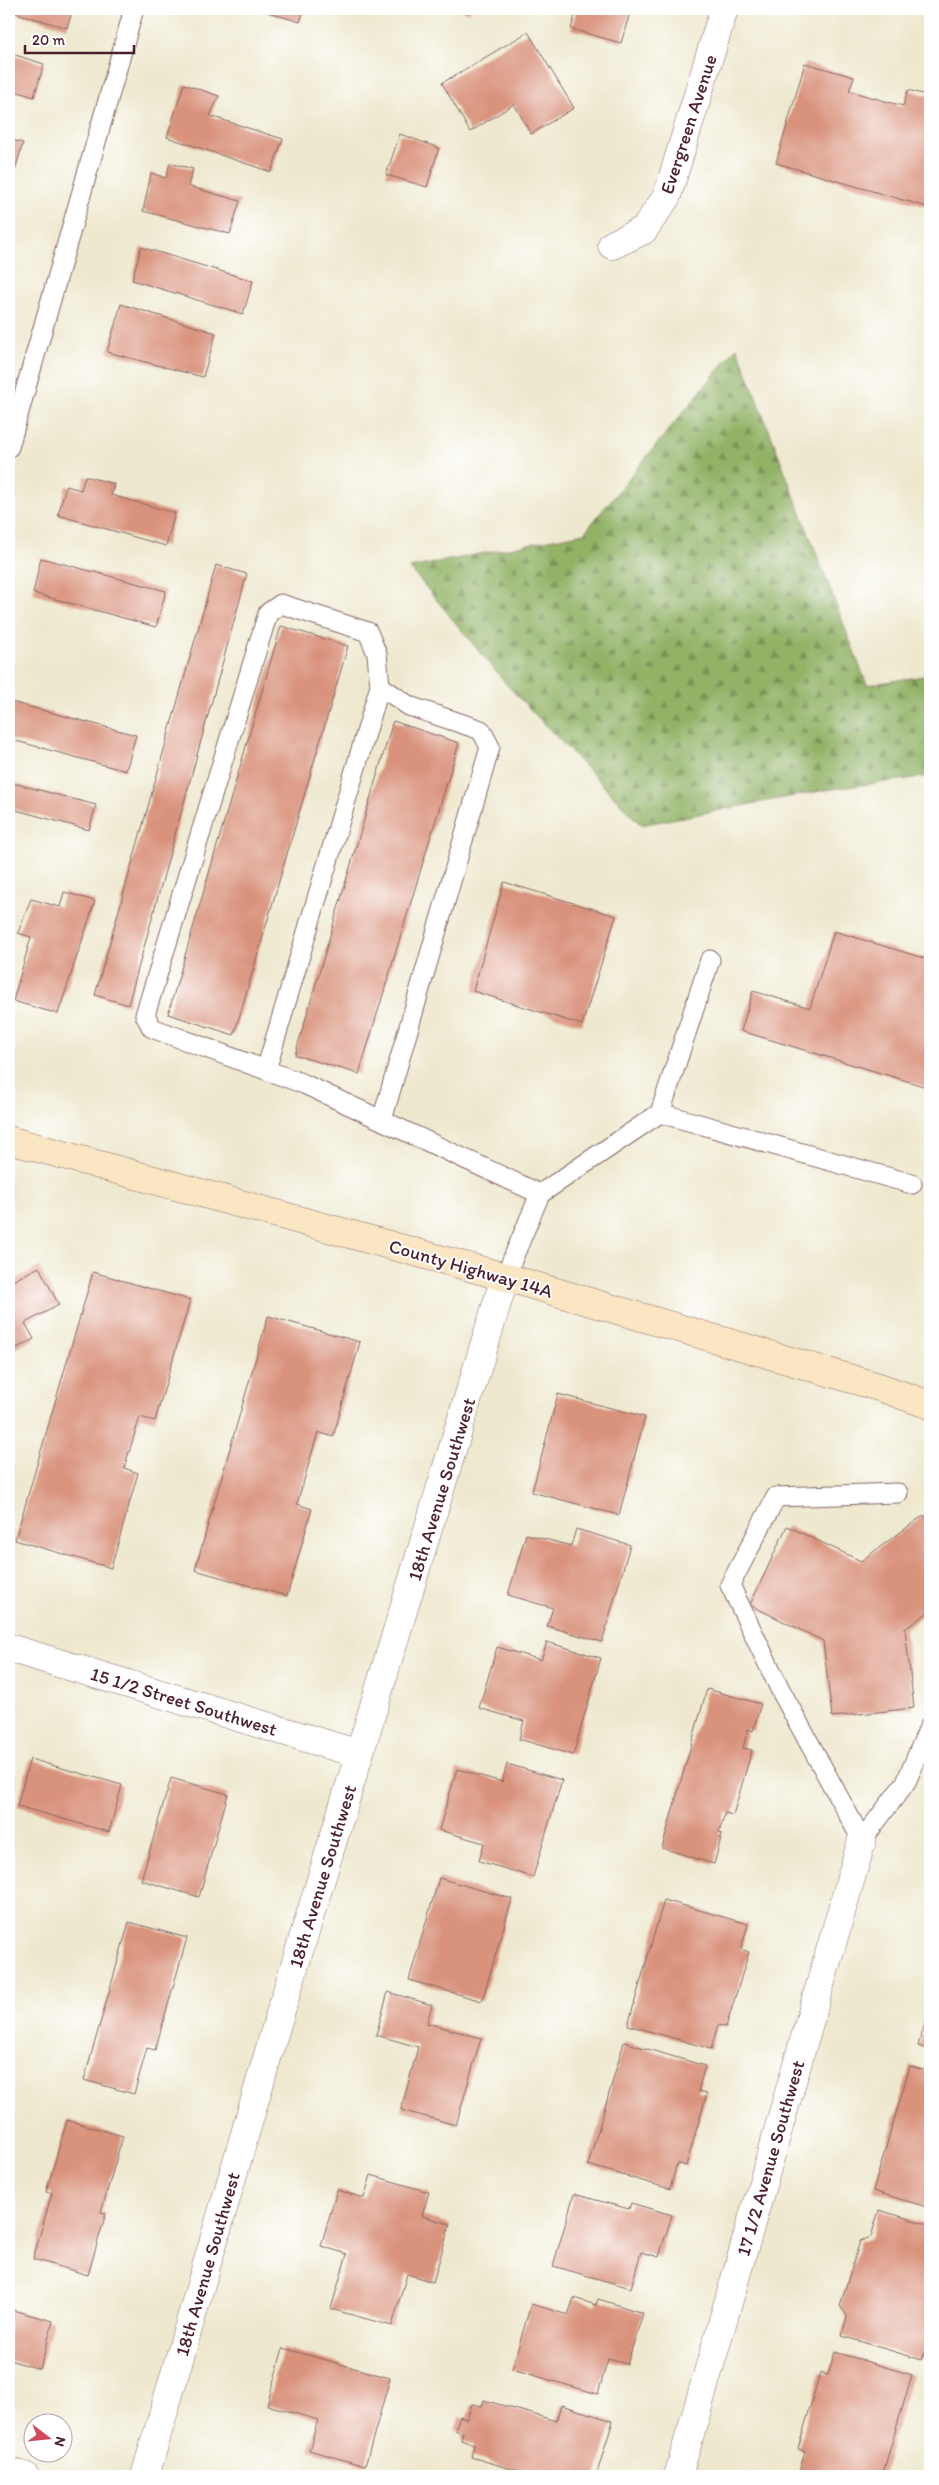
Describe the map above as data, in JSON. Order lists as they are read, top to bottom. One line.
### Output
{"streets":{"main road":["County Highway 14A"],"street":["Evergreen Avenue","18th Avenue Southwest","15 1/2 Street Southwest","17 1/2 Avenue Southwest"]},"crossings":[["County Highway 14A","18th Avenue Southwest"],["18th Avenue Southwest","15 1/2 Street Southwest"]],"scale_bar":"20 m","north":"right"}
